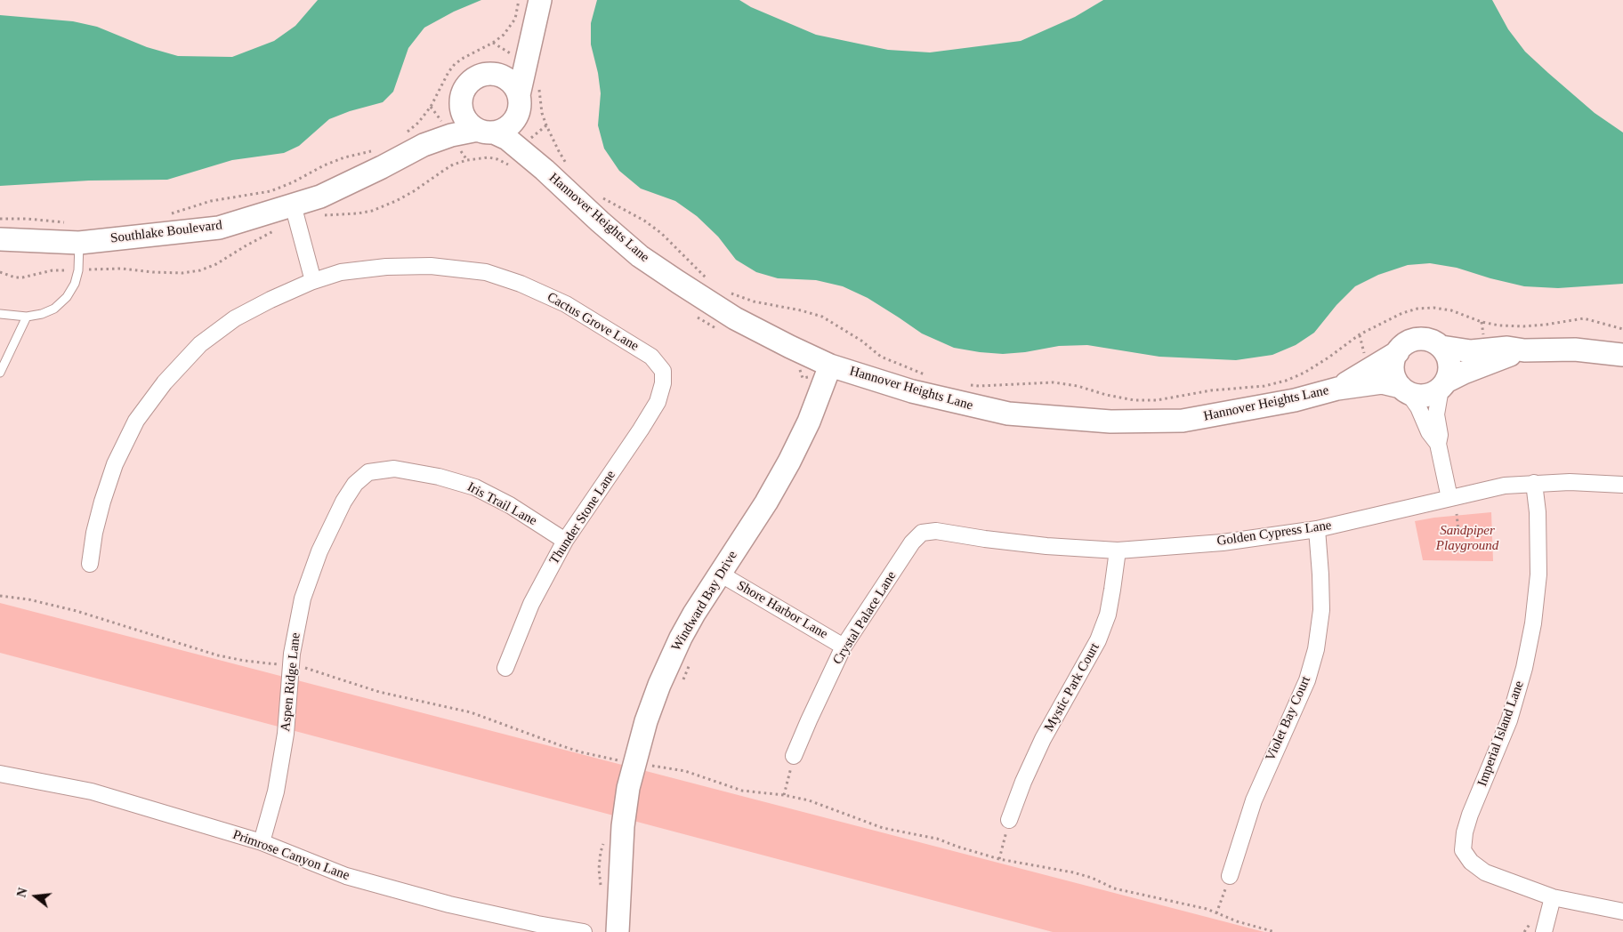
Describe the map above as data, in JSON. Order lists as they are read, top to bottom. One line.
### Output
{"streets":{"street":["Hannover Heights Lane","Southlake Boulevard","Cactus Grove Lane","Iris Trail Lane","Thunder Stone Lane","Golden Cypress Lane","Windward Bay Drive","Shore Harbor Lane","Crystal Palace Lane","Aspen Ridge Lane","Mystic Park Court","Violet Bay Court","Imperial Island Lane","Primrose Canyon Lane"]},"crossings":[["Hannover Heights Lane","Southlake Boulevard"],["Hannover Heights Lane","Windward Bay Drive"],["Cactus Grove Lane","Thunder Stone Lane"],["Iris Trail Lane","Thunder Stone Lane"],["Iris Trail Lane","Aspen Ridge Lane"],["Golden Cypress Lane","Crystal Palace Lane"],["Golden Cypress Lane","Mystic Park Court"],["Golden Cypress Lane","Violet Bay Court"],["Golden Cypress Lane","Imperial Island Lane"],["Windward Bay Drive","Shore Harbor Lane"],["Shore Harbor Lane","Crystal Palace Lane"],["Aspen Ridge Lane","Primrose Canyon Lane"]],"parks":["Sandpiper Playground"],"north":"left"}
